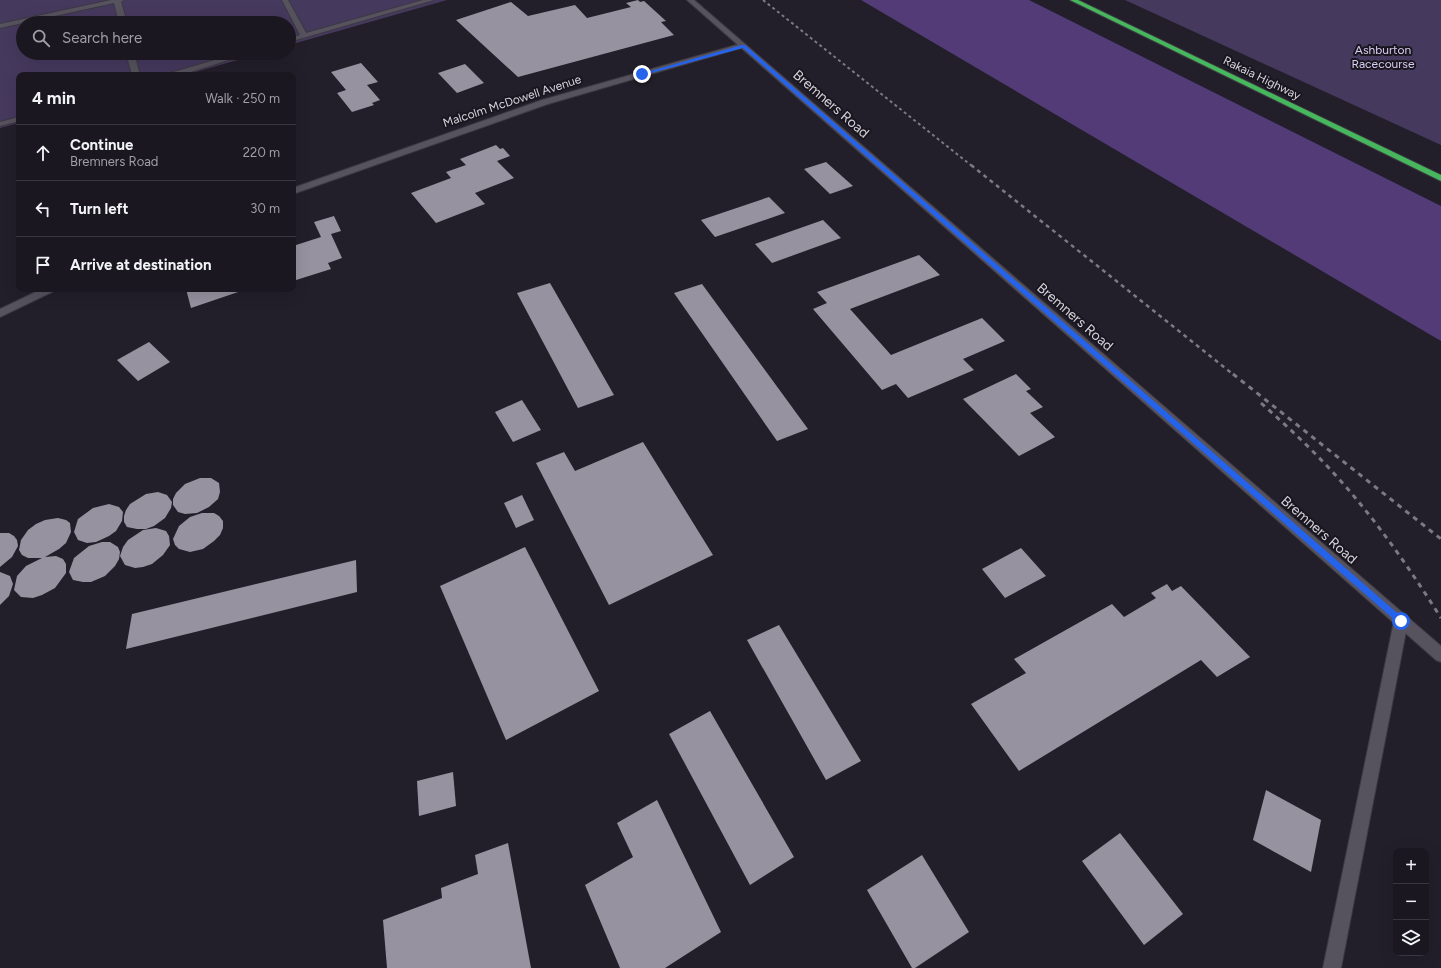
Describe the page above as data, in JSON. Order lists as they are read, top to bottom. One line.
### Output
{"streets":{"highway":["Rakaia Highway"],"street":["Malcolm McDowell Avenue","Bremners Road"]},"crossings":[["Malcolm McDowell Avenue","Bremners Road"]],"parks":["Ashburton Racecourse"],"page":{"search":"Search here","heading":["4 min","Walk · 250 m"],"list":[["Continue","Bremners Road","220 m"],["Turn left","30 m"],"Arrive at destination"],"map_buttons":["+","−"]}}
